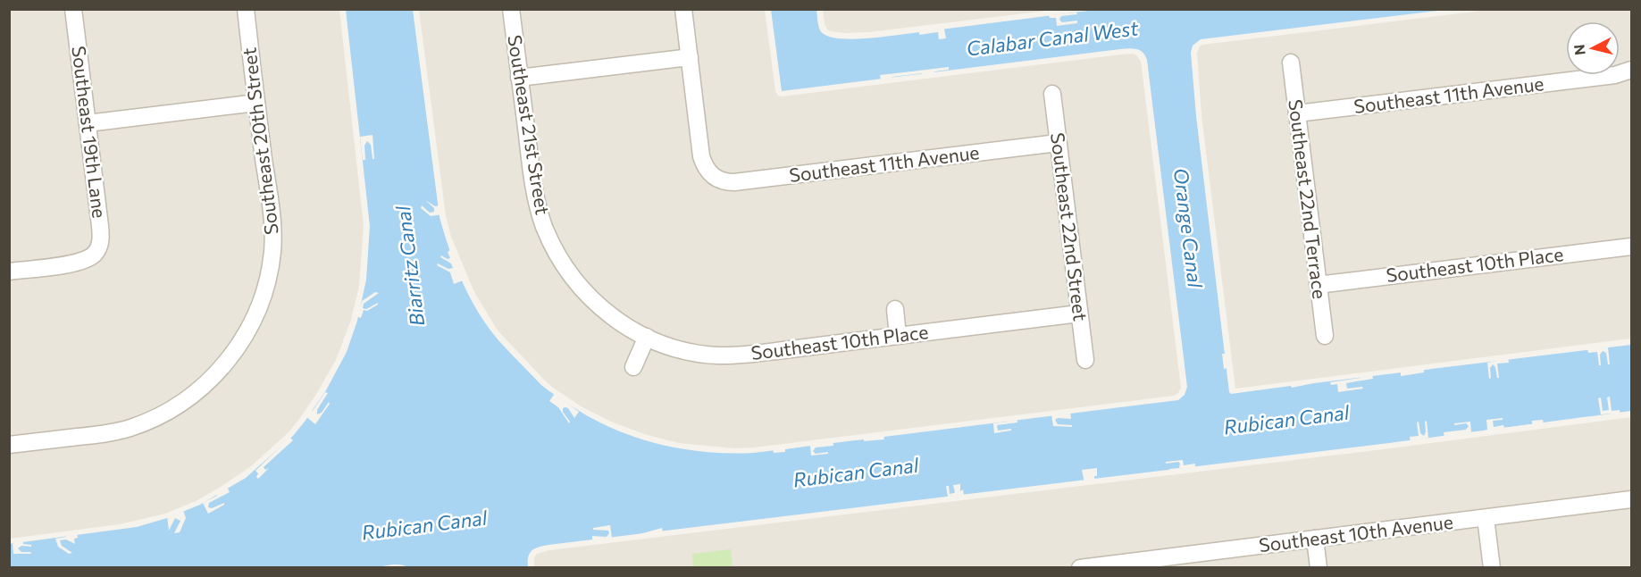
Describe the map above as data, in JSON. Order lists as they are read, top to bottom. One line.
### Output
{"streets":{"street":["Southeast 11th Avenue","Southeast 21st Street","Southeast 19th Lane","Southeast 20th Street","Southeast 22nd Terrace","Southeast 22nd Street","Southeast 10th Place","Southeast 10th Avenue"]},"crossings":[["Southeast 11th Avenue","Southeast 22nd Terrace"],["Southeast 11th Avenue","Southeast 22nd Street"],["Southeast 21st Street","Southeast 10th Place"],["Southeast 22nd Terrace","Southeast 10th Place"],["Southeast 22nd Street","Southeast 10th Place"]],"water":["Calabar Canal West","Orange Canal","Biarritz Canal","Rubican Canal"],"north":"left"}
